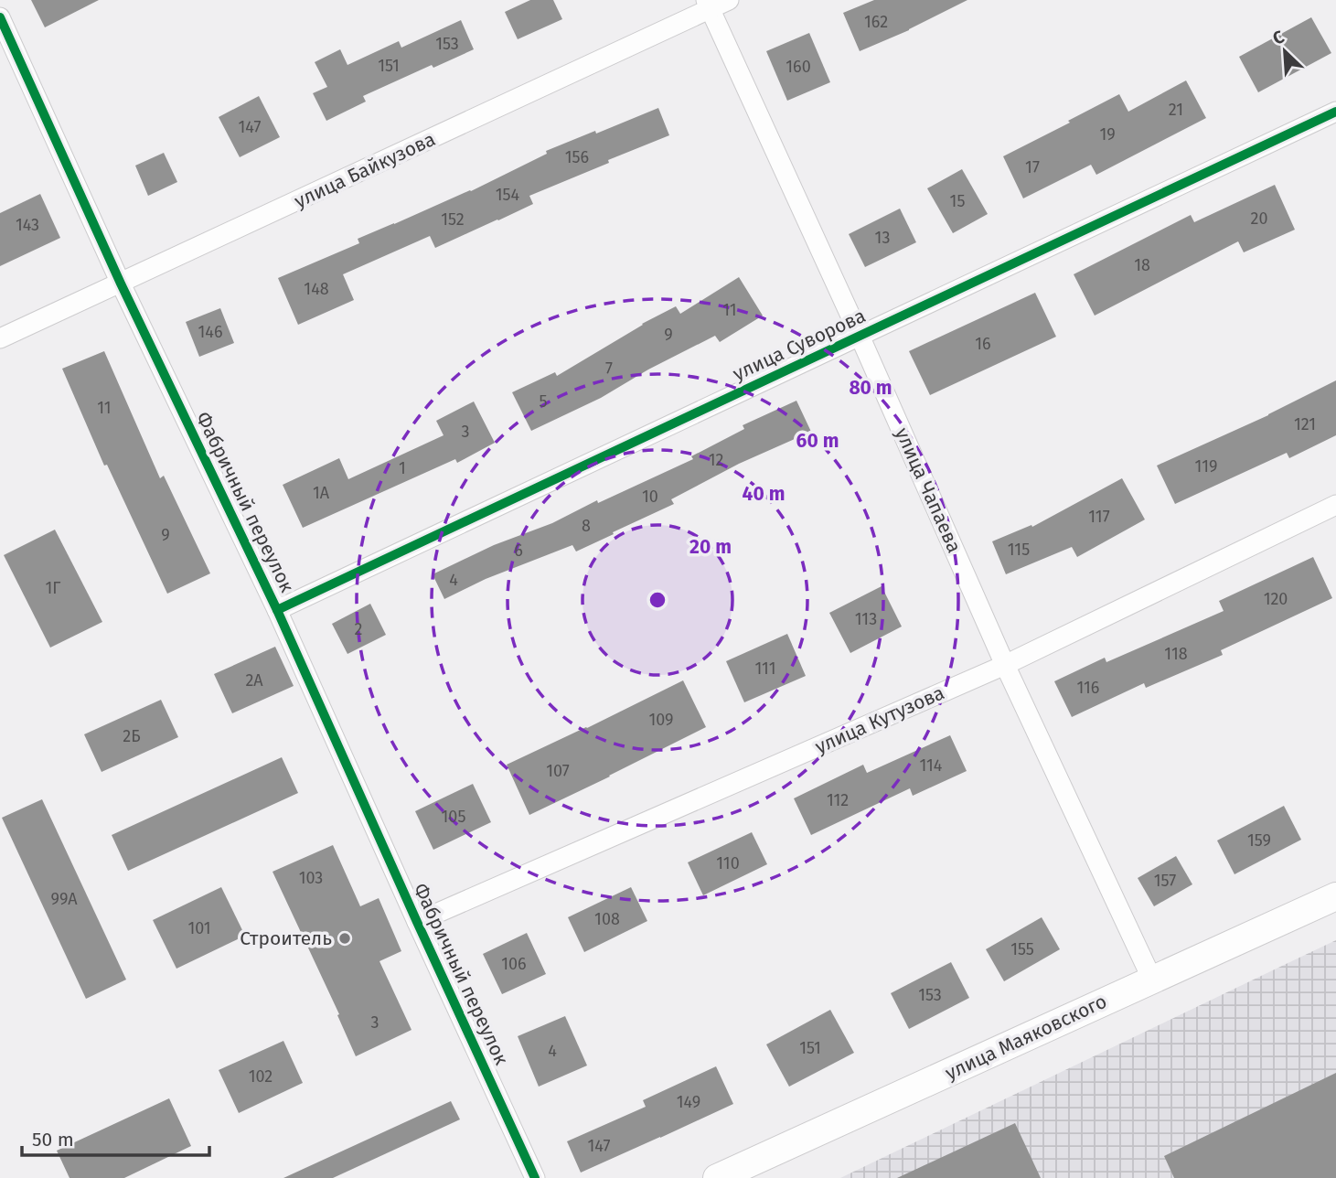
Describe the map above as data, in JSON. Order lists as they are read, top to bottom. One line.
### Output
{"streets":{"main road":["улица Маяковского"],"street":["улица Байкузова","улица Суворова","улица Чапаева","Фабричный переулок","улица Кутузова"]},"crossings":[["улица Байкузова","улица Чапаева"],["улица Байкузова","Фабричный переулок"],["улица Суворова","улица Чапаева"],["улица Суворова","Фабричный переулок"],["улица Чапаева","улица Кутузова"],["улица Чапаева","улица Маяковского"],["Фабричный переулок","улица Кутузова"]],"places":["Строитель"],"house_numbers":["162","153","151","160","21","147","19","156","17","154","15","20","152","143","13","18","148","11","146","9","16","7","5","11","121","3","12","119","1","1А","10","117","8","9","115","6","4","1Г","120","113","2","118","111","2А","116","109","2Б","114","107","112","105","159","110","103","157","99А","108","101","155","106","153","3","151","4","102","149","147"],"scale_bar":"50 m","north":"top left","rings":["80 m","60 m","40 m","20 m"]}
